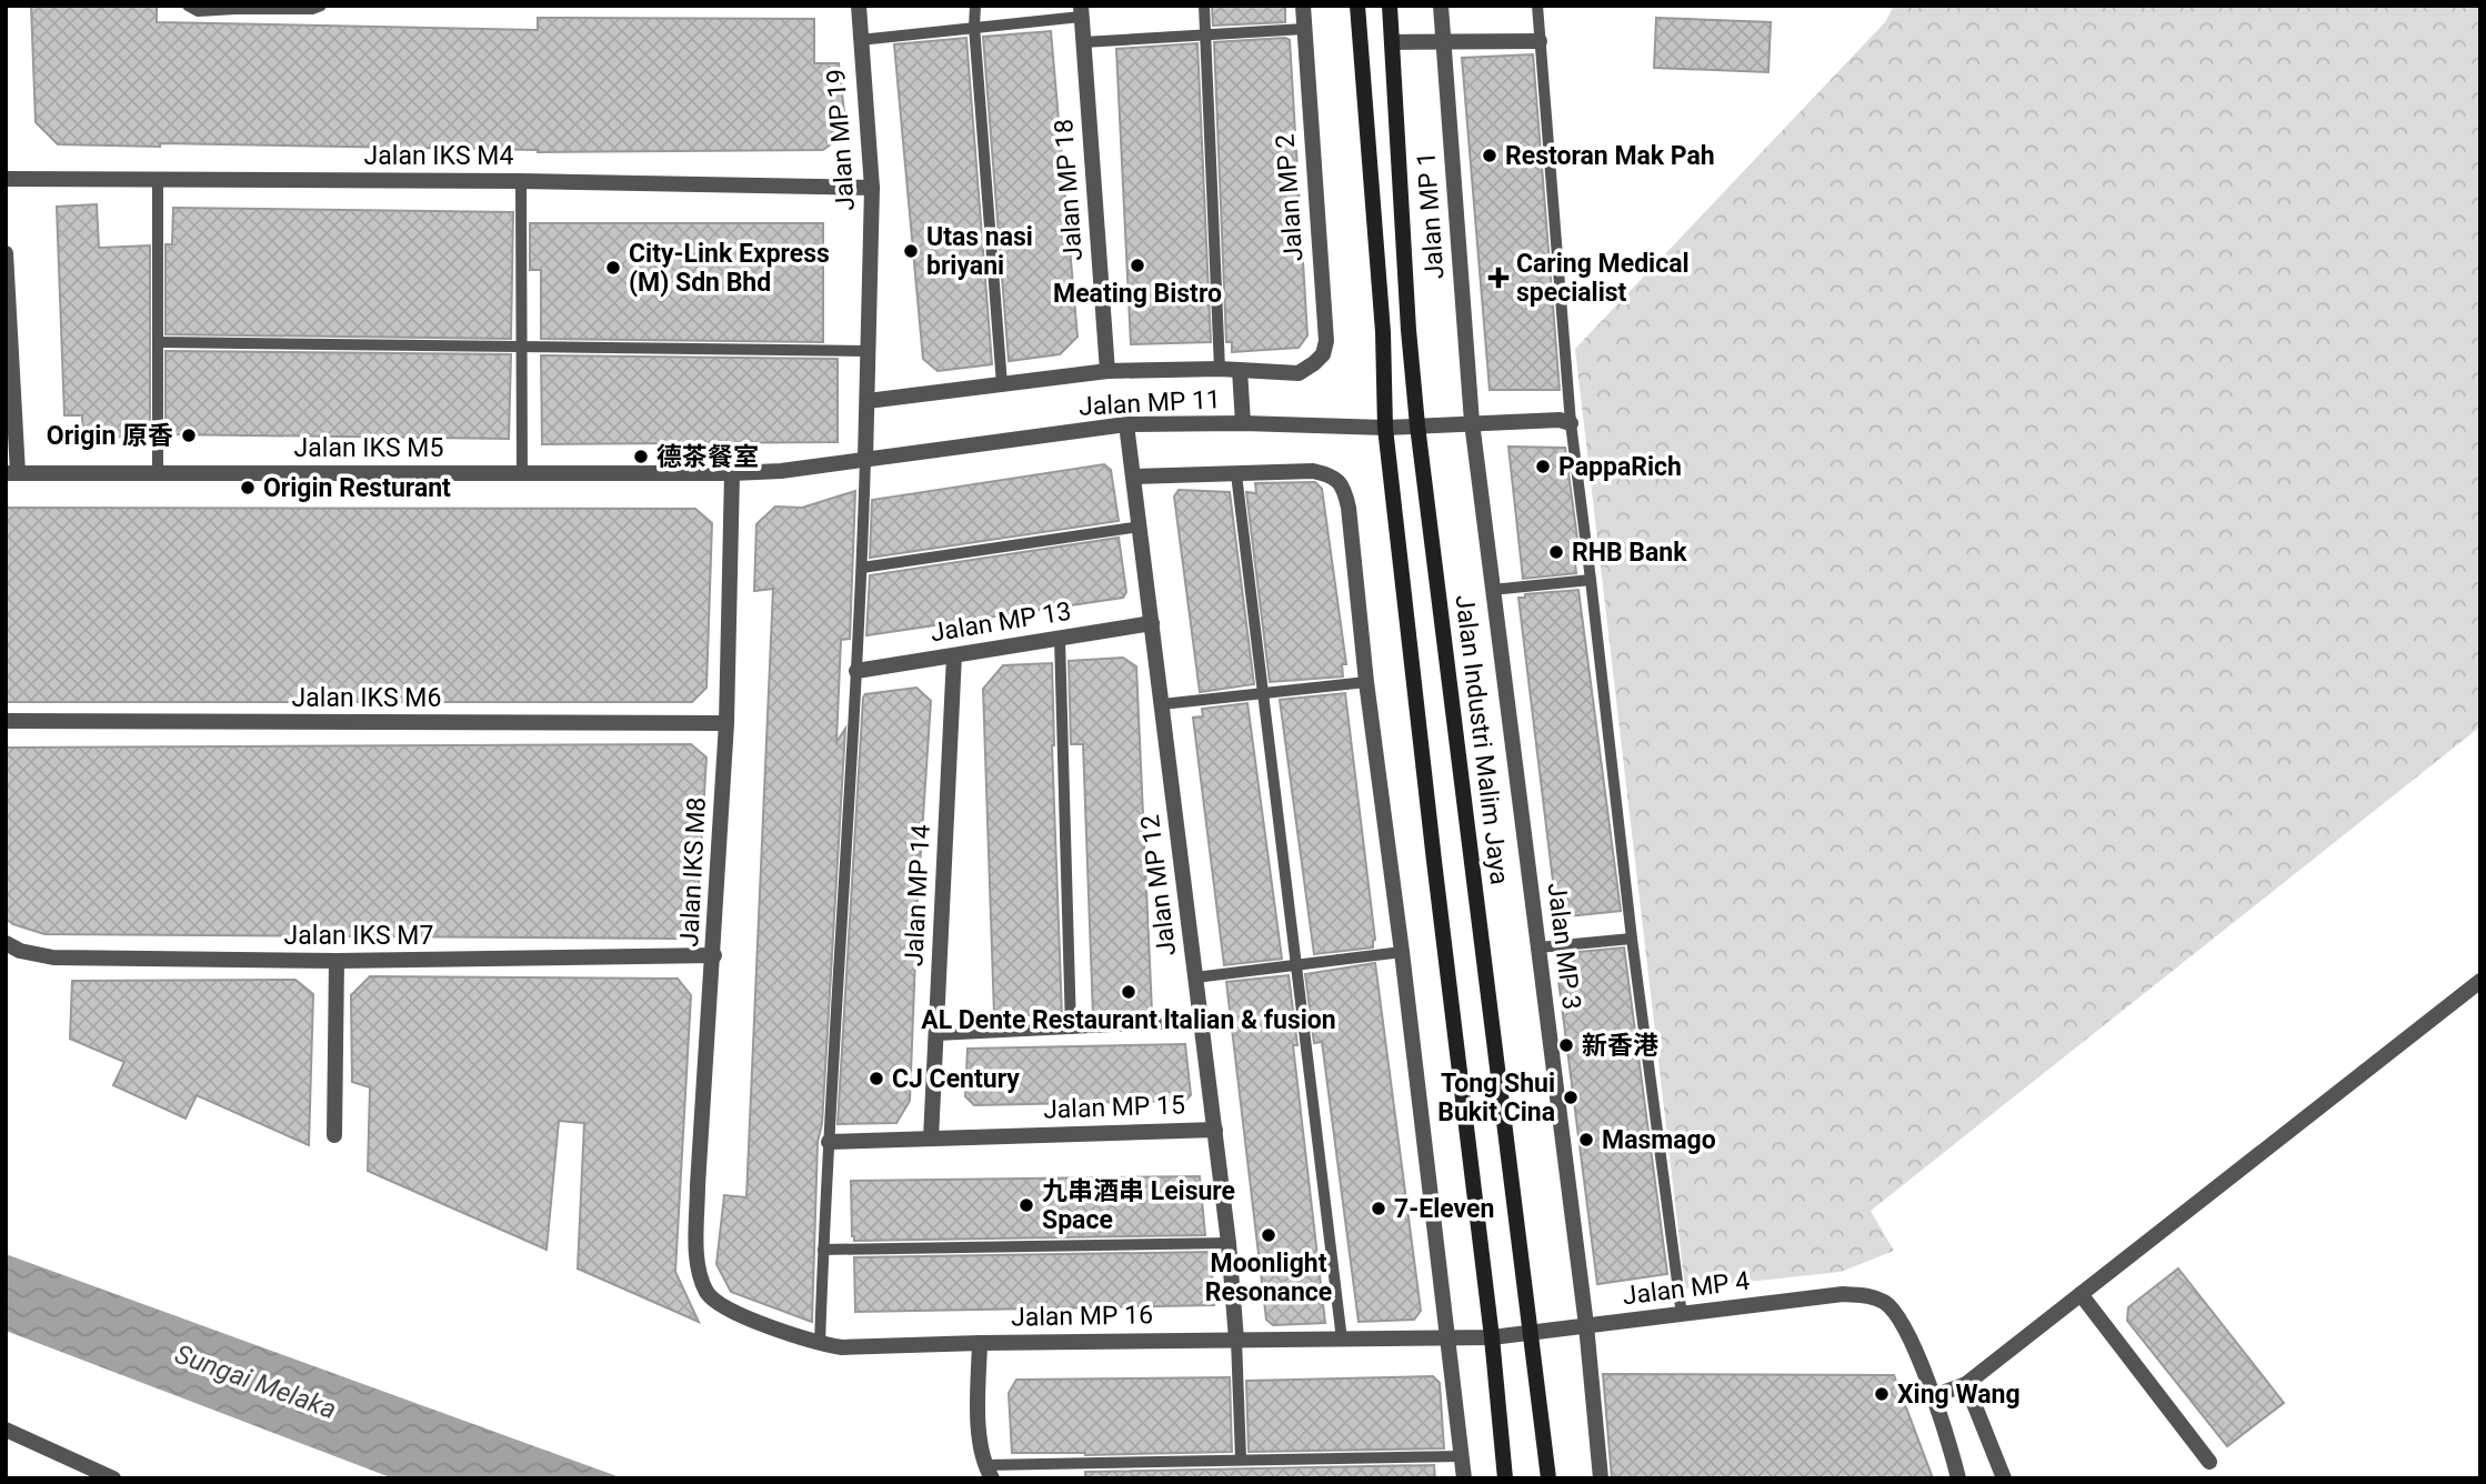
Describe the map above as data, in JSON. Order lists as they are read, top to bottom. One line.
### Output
{"streets":{"main road":["Jalan Industri Malim Jaya"],"street":["Jalan MP 19","Jalan IKS M4","Jalan MP 18","Jalan MP 2","Jalan MP 1","Jalan MP 11","Jalan IKS M5","Jalan MP 13","Jalan IKS M6","Jalan IKS M8","Jalan MP 12","Jalan MP 14","Jalan IKS M7","Jalan MP 3","Jalan MP 15","Jalan MP 4","Jalan MP 16"]},"crossings":[["Jalan MP 19","Jalan IKS M4"],["Jalan MP 19","Jalan MP 11"],["Jalan MP 1","Jalan MP 11"],["Jalan MP 1","Jalan MP 3"],["Jalan MP 11","Jalan IKS M5"],["Jalan MP 11","Jalan Industri Malim Jaya"],["Jalan MP 11","Jalan IKS M8"],["Jalan MP 11","Jalan MP 12"],["Jalan MP 11","Jalan MP 3"],["Jalan IKS M5","Jalan IKS M8"],["Jalan MP 13","Jalan MP 12"],["Jalan MP 13","Jalan MP 14"],["Jalan IKS M6","Jalan IKS M8"],["Jalan Industri Malim Jaya","Jalan MP 4"],["Jalan IKS M8","Jalan IKS M7"],["Jalan IKS M8","Jalan MP 16"],["Jalan MP 12","Jalan MP 15"],["Jalan MP 12","Jalan MP 16"],["Jalan MP 14","Jalan MP 15"],["Jalan MP 3","Jalan MP 4"],["Jalan MP 4","Jalan MP 16"]],"water":["Sungai Melaka"],"places":{"other":["Restoran Mak Pah","Utas nasi briyani","Meating Bistro","City-Link Express (M) Sdn Bhd","Origin 原香","德茶餐室","PappaRich","Origin Resturant","RHB Bank","AL Dente Restaurant ltalian & fusion","新香港","CJ Century","Tong Shui Bukit Cina","Masmago","九串酒串 Leisure Space","7-Eleven","Moonlight Resonance","Xing Wang"],"health":["Caring Medical specialist"]}}
